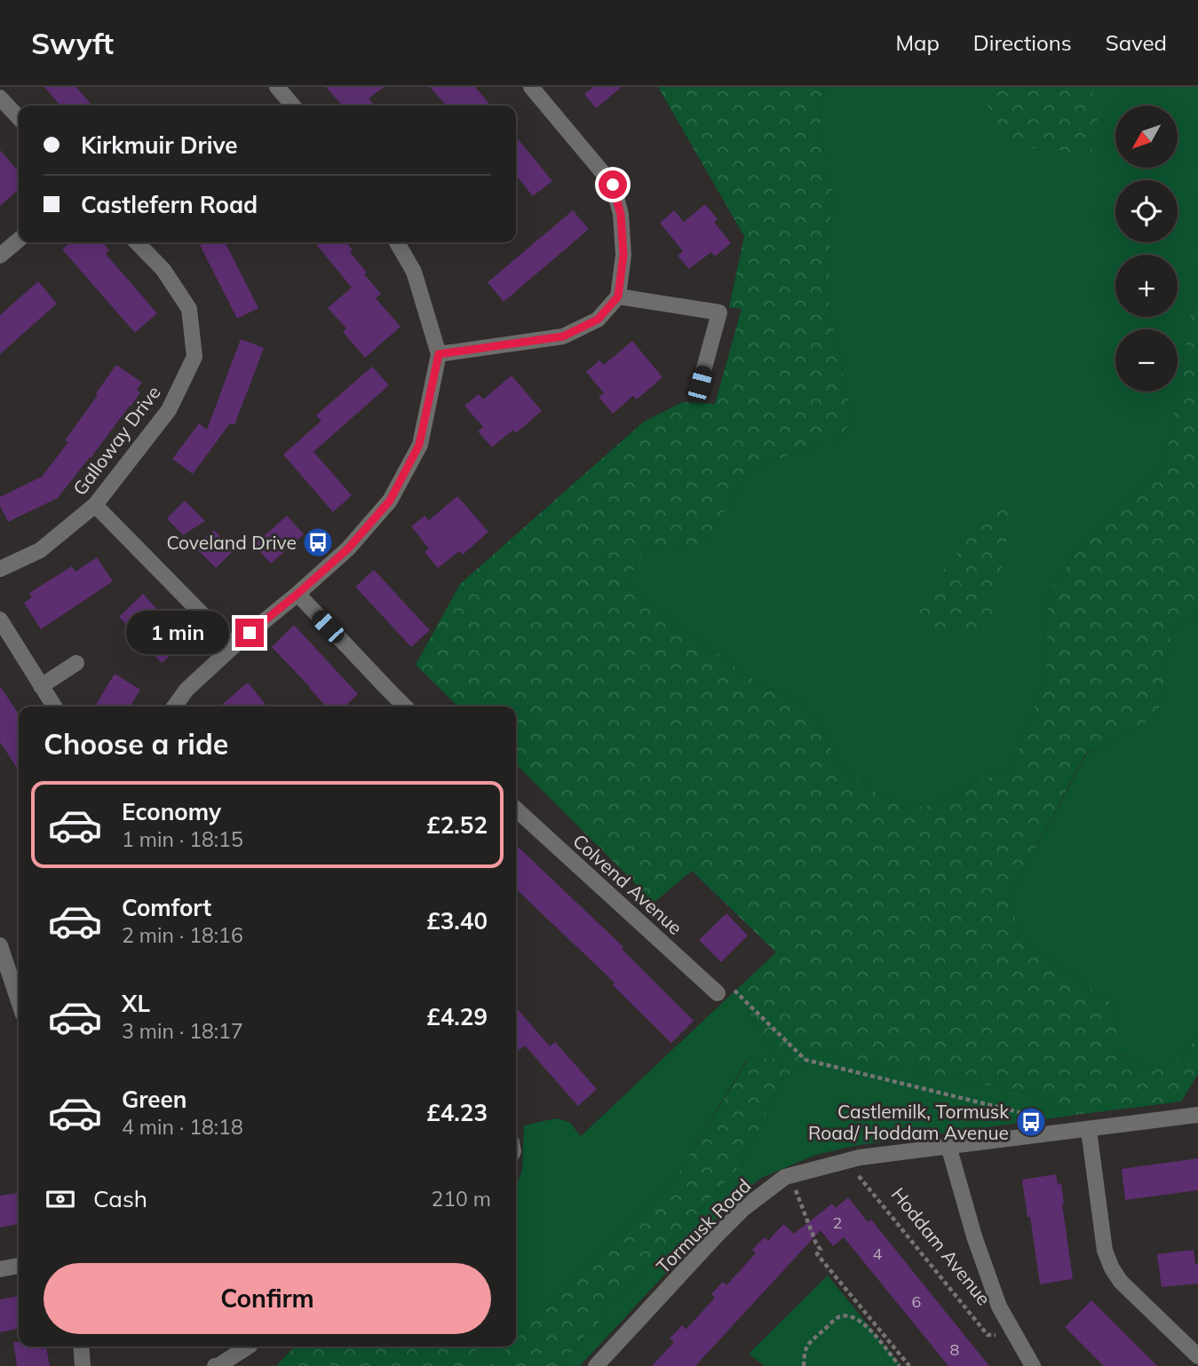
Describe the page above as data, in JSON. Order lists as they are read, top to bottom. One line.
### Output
{"streets":{"street":["Galloway Drive","Colvend Avenue","Tormusk Road","Hoddam Avenue"]},"crossings":[["Tormusk Road","Hoddam Avenue"]],"places":{"bus stop":["Coveland Drive","Castlemilk, Tormusk Road/ Hoddam Avenue"]},"house_numbers":["2","4","6","8"],"north":"bottom left","page":{"header":"Swyft","nav":["Map","Directions","Saved"],"map_buttons":["+","−"],"banner":["Kirkmuir Drive","Castlefern Road"],"bubble":"1 min","heading":"Choose a ride","list":[{"name":"Economy","note":"1 min · 18:15","value":"£2.52"},{"name":"Comfort","note":"2 min · 18:16","value":"£3.40"},{"name":"XL","note":"3 min · 18:17","value":"£4.29"},{"name":"Green","note":"4 min · 18:18","value":"£4.23"}],"pay":["Cash","210 m"],"buttons":"Confirm"}}
